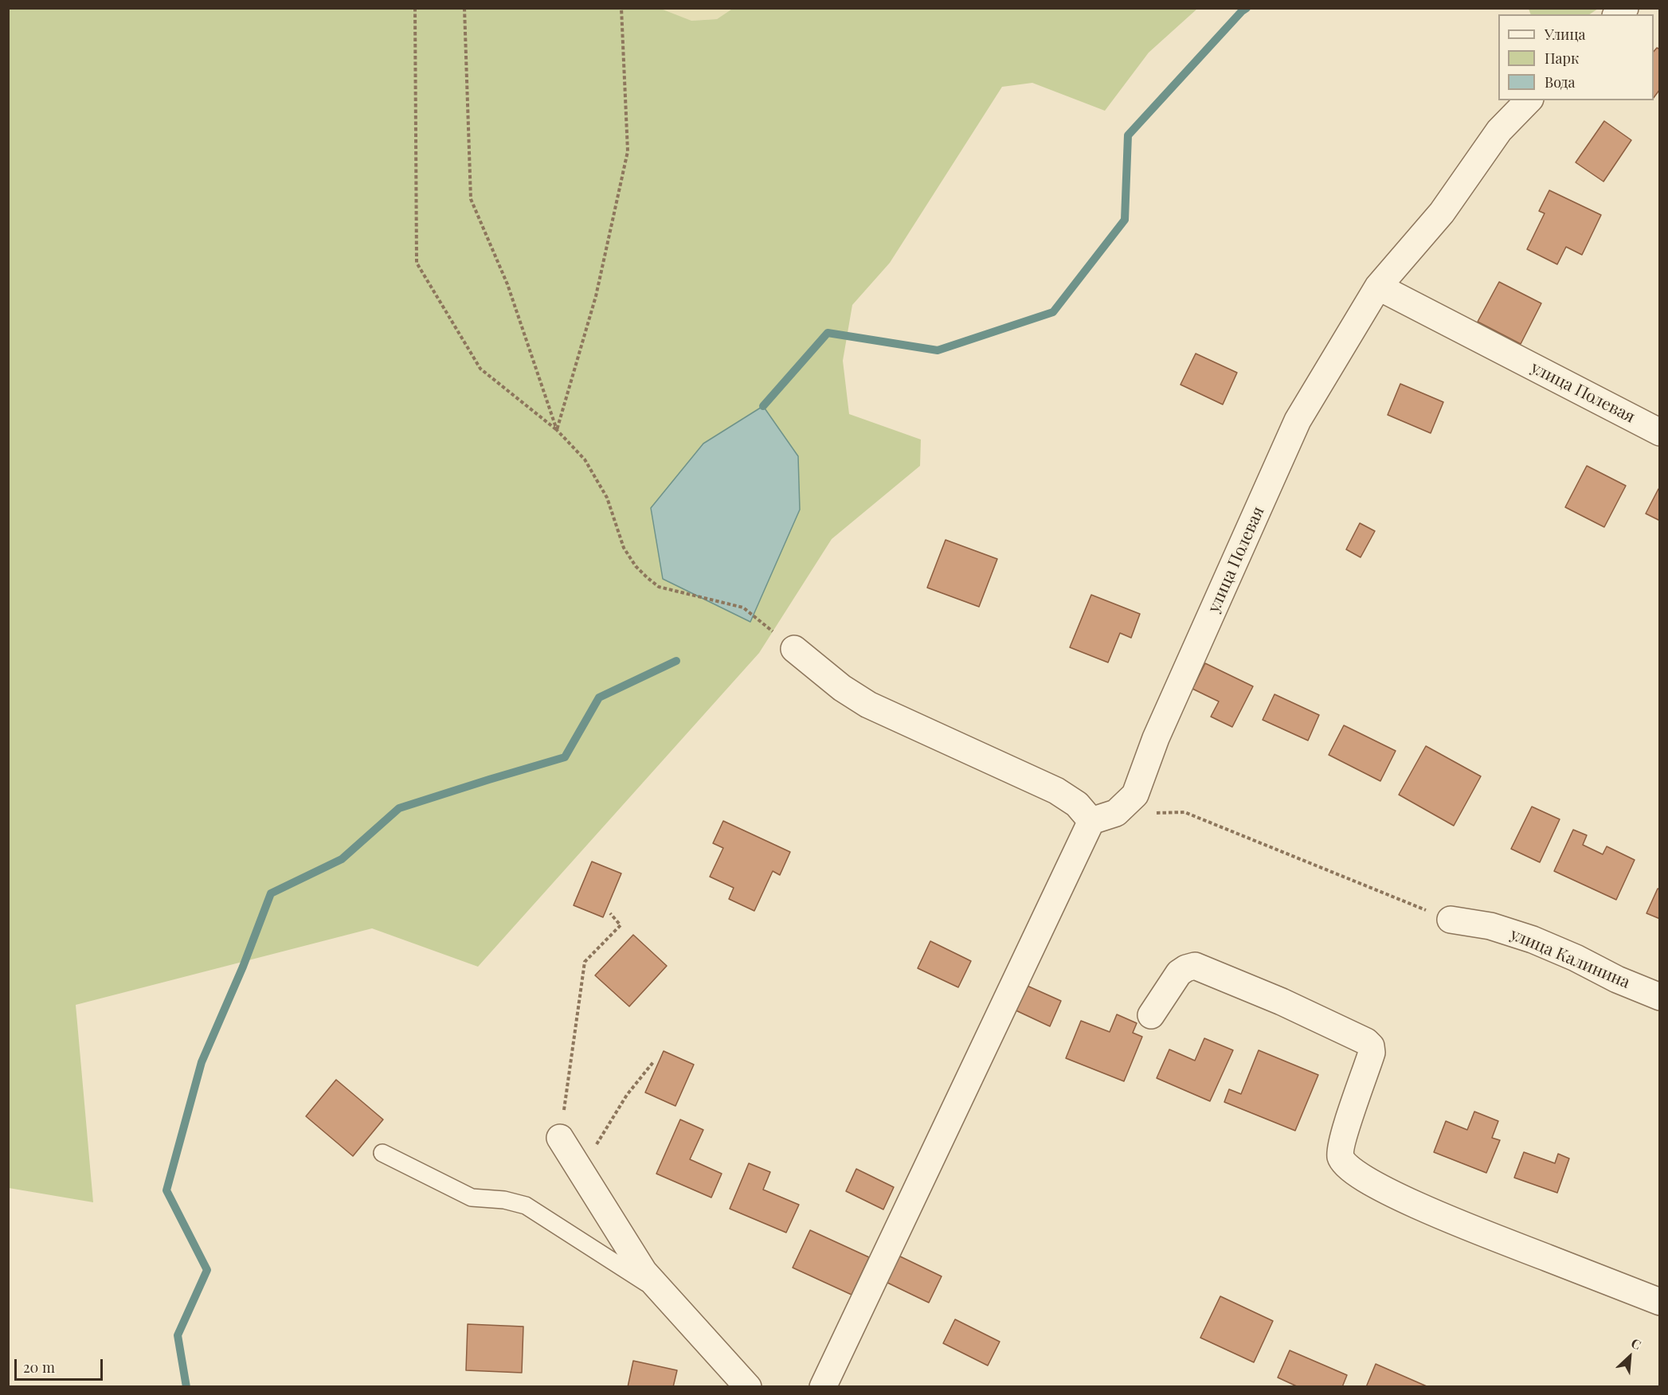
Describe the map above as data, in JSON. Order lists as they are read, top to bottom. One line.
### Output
{"streets":{"street":["улица Полевая","улица Калинина"]},"legend":["Улица","Парк","Вода"],"scale_bar":"20 m","north":"top right"}
